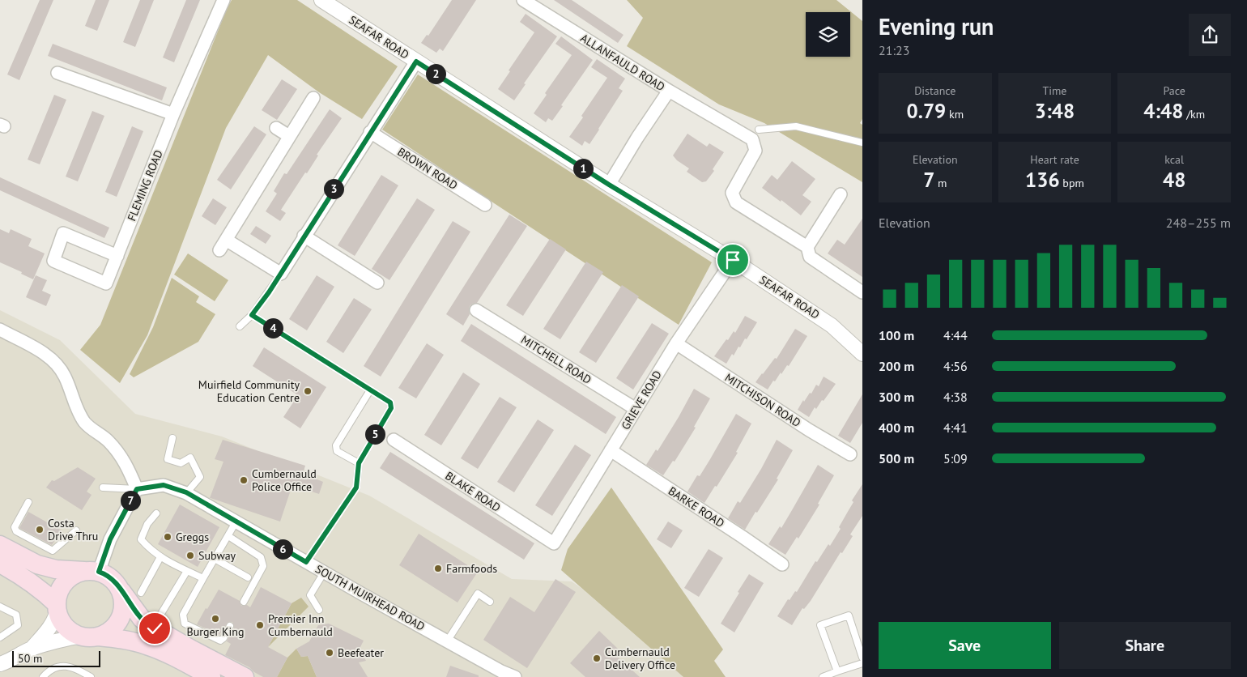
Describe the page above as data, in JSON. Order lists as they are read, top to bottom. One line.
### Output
{"streets":{"street":["SEAFAR ROAD","ALLANFAULD ROAD","BROWN ROAD","FLEMING ROAD","MITCHELL ROAD","GRIEVE ROAD","MITCHISON ROAD","BLAKE ROAD","BARKE ROAD","SOUTH MUIRHEAD ROAD"]},"crossings":[["SEAFAR ROAD","ALLANFAULD ROAD"],["SEAFAR ROAD","GRIEVE ROAD"],["MITCHELL ROAD","GRIEVE ROAD"],["GRIEVE ROAD","MITCHISON ROAD"],["GRIEVE ROAD","BLAKE ROAD"],["GRIEVE ROAD","BARKE ROAD"]],"places":["Muirfield Community Education Centre","Cumbernauld Police Office","Costa Drive Thru","Greggs","Subway","Farmfoods","Burger King","Premier Inn Cumbernauld","Beefeater","Cumbernauld Delivery Office"],"scale_bar":"50 m","page":{"heading":["Evening run","21:23"],"pins":["2","1","3","4","5","7","6"],"stats":[["Distance","0.79 km"],["Time","3:48"],["Pace","4:48 /km"],["Elevation","7 m"],["Heart rate","136 bpm"],["kcal","48"]],"chart":["Elevation","248–255 m"],"list":[{"name":"100 m","note":"4:44"},{"name":"200 m","note":"4:56"},{"name":"300 m","note":"4:38"},{"name":"400 m","note":"4:41"},{"name":"500 m","note":"5:09"}],"buttons":["Save","Share"],"scale":"50 m"}}
